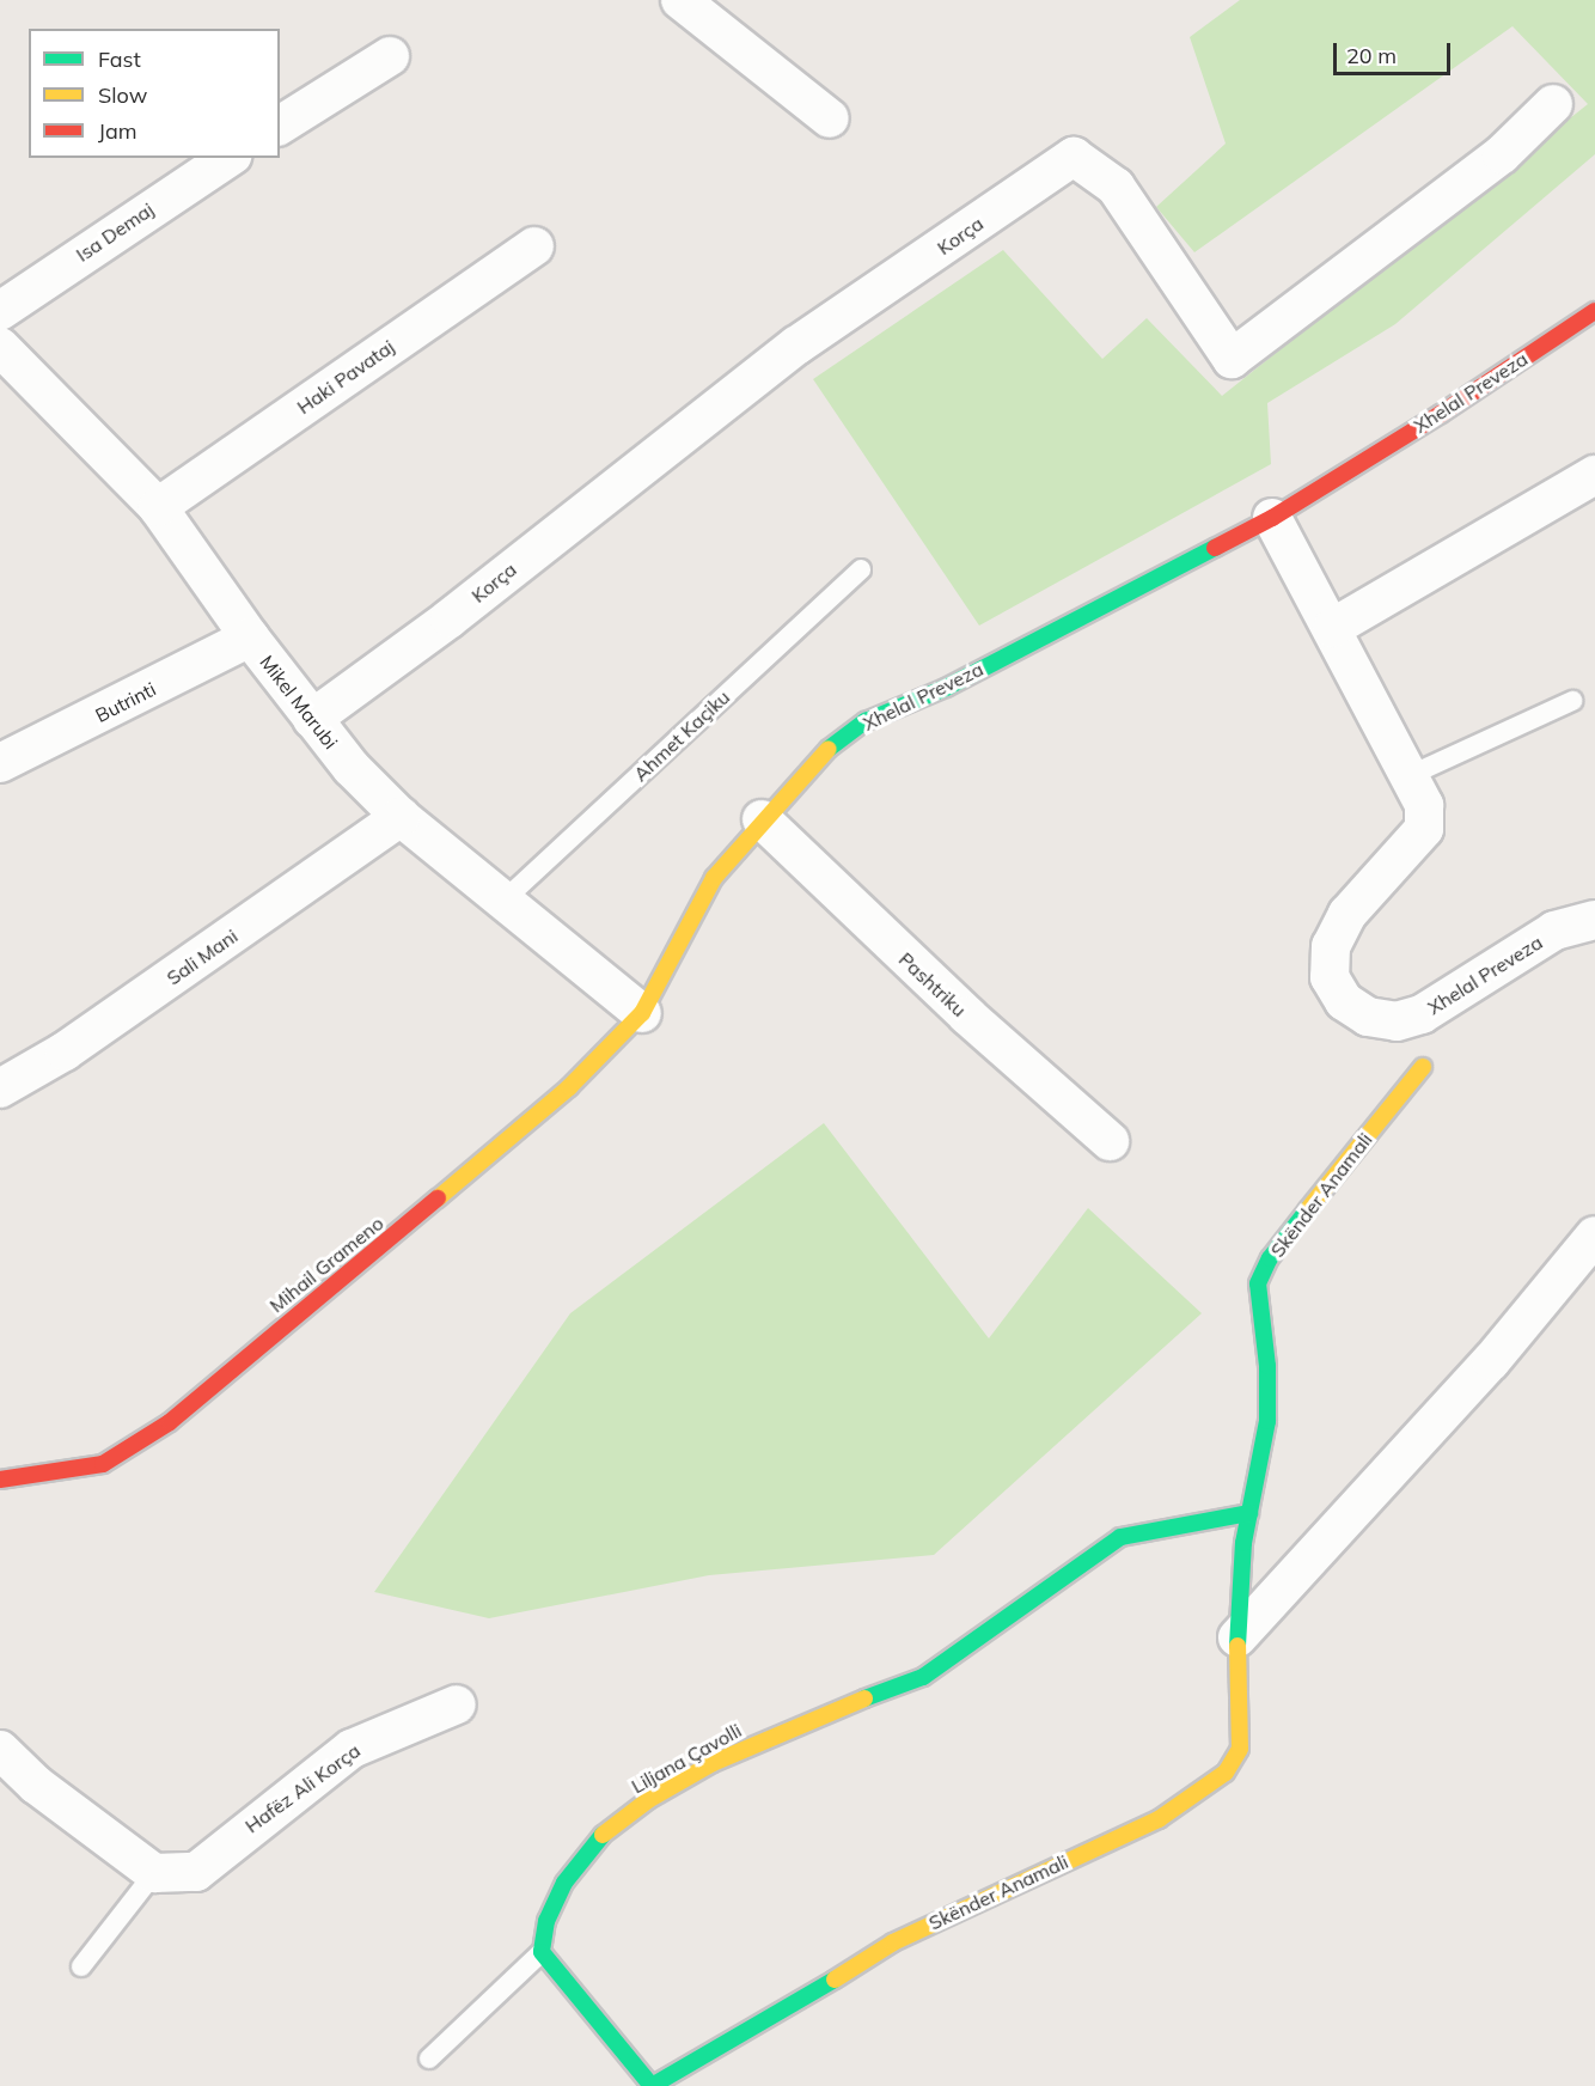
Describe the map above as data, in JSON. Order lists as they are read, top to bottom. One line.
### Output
{"streets":{"street":["Isa Demaj","Korça","Haki Pavataj","Xhelal Preveza","Butrinti","Mikel Marubi","Sali Mani","Pashtriku","Skënder Anamali","Mihail Grameno","Liljana Çavolli","Hafëz Ali Korça"],"lane":["Ahmet Kaçiku"]},"crossings":[["Korça","Mikel Marubi"],["Haki Pavataj","Mikel Marubi"],["Xhelal Preveza","Mikel Marubi"],["Xhelal Preveza","Pashtriku"],["Xhelal Preveza","Mihail Grameno"],["Butrinti","Mikel Marubi"],["Mikel Marubi","Ahmet Kaçiku"],["Mikel Marubi","Sali Mani"],["Mikel Marubi","Mihail Grameno"],["Skënder Anamali","Liljana Çavolli"]],"legend":["Fast","Slow","Jam"],"scale_bar":"20 m"}
